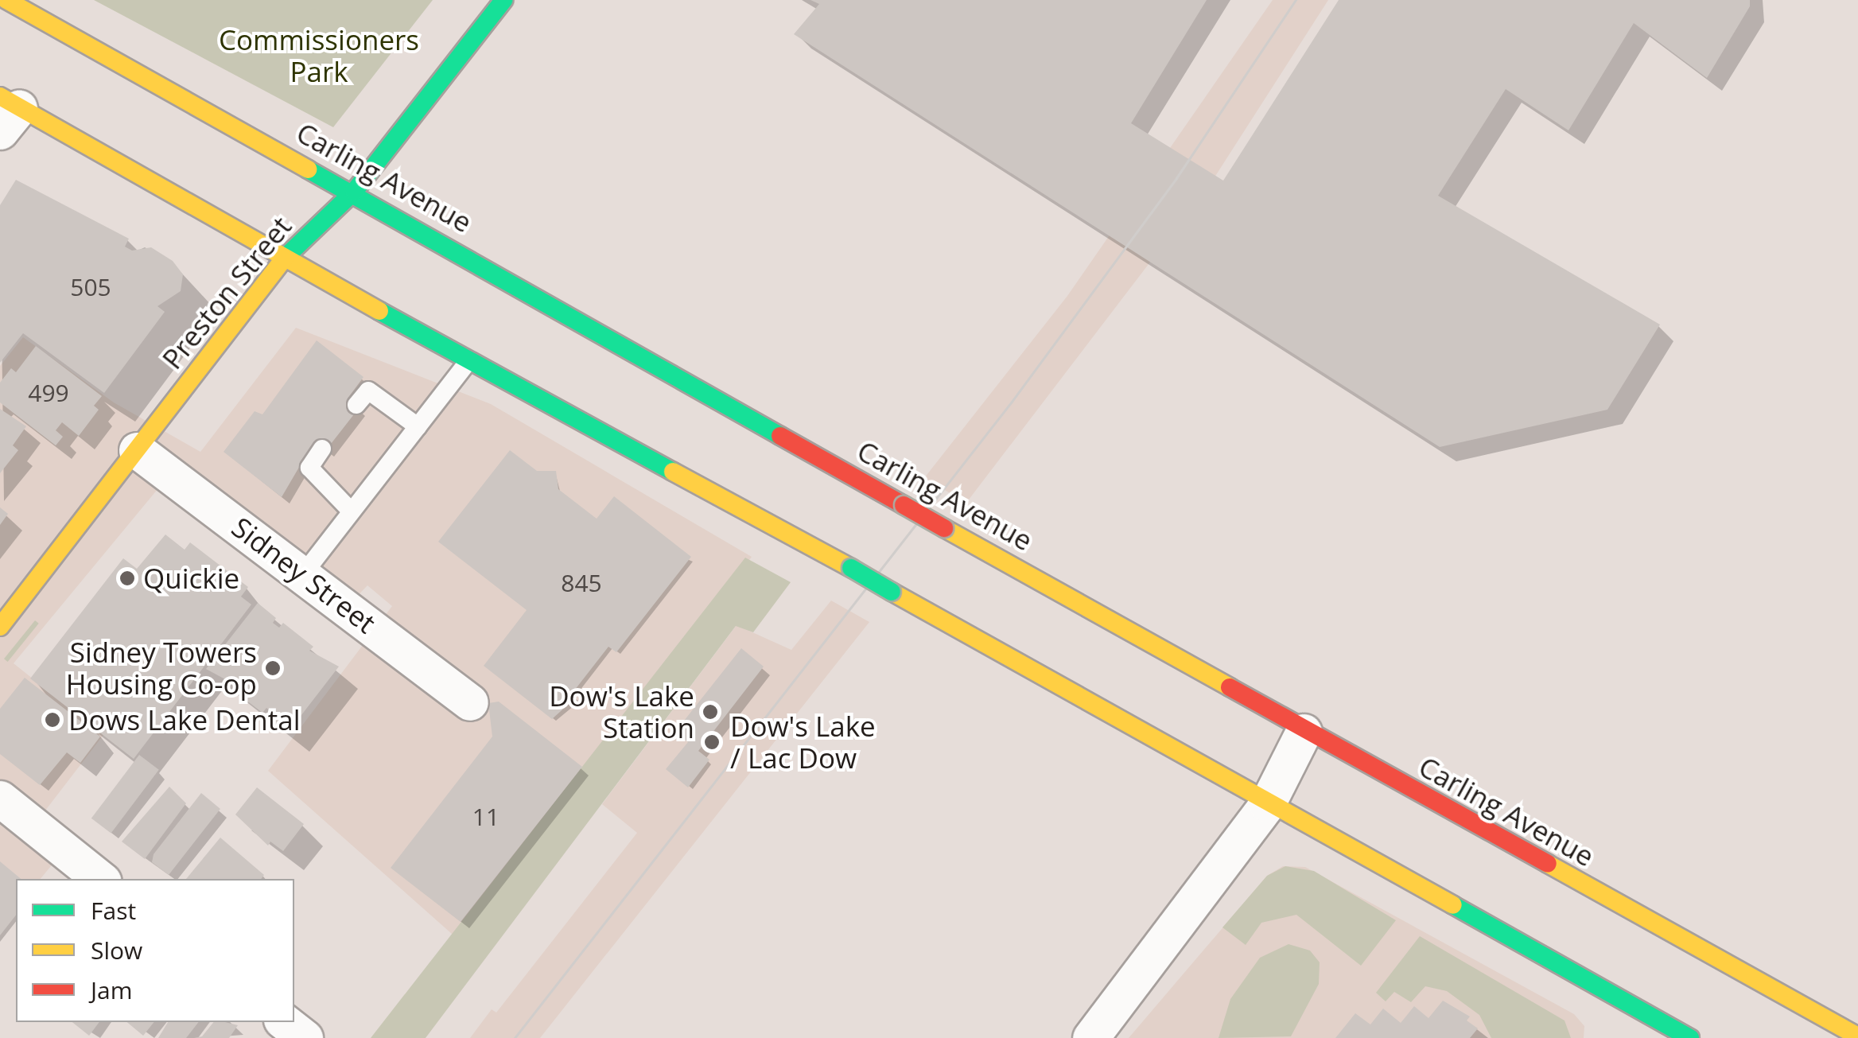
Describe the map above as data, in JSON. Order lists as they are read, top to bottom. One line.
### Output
{"streets":{"main road":["Carling Avenue","Preston Street"],"street":["Sidney Street"]},"crossings":[["Carling Avenue","Preston Street"],["Preston Street","Sidney Street"]],"parks":["Commissioners Park"],"places":["Quickie","Sidney Towers Housing Co-op","Dow's Lake Station","Dows Lake Dental","Dow's Lake / Lac Dow"],"house_numbers":["505","499","845","11"],"legend":["Fast","Slow","Jam"]}
